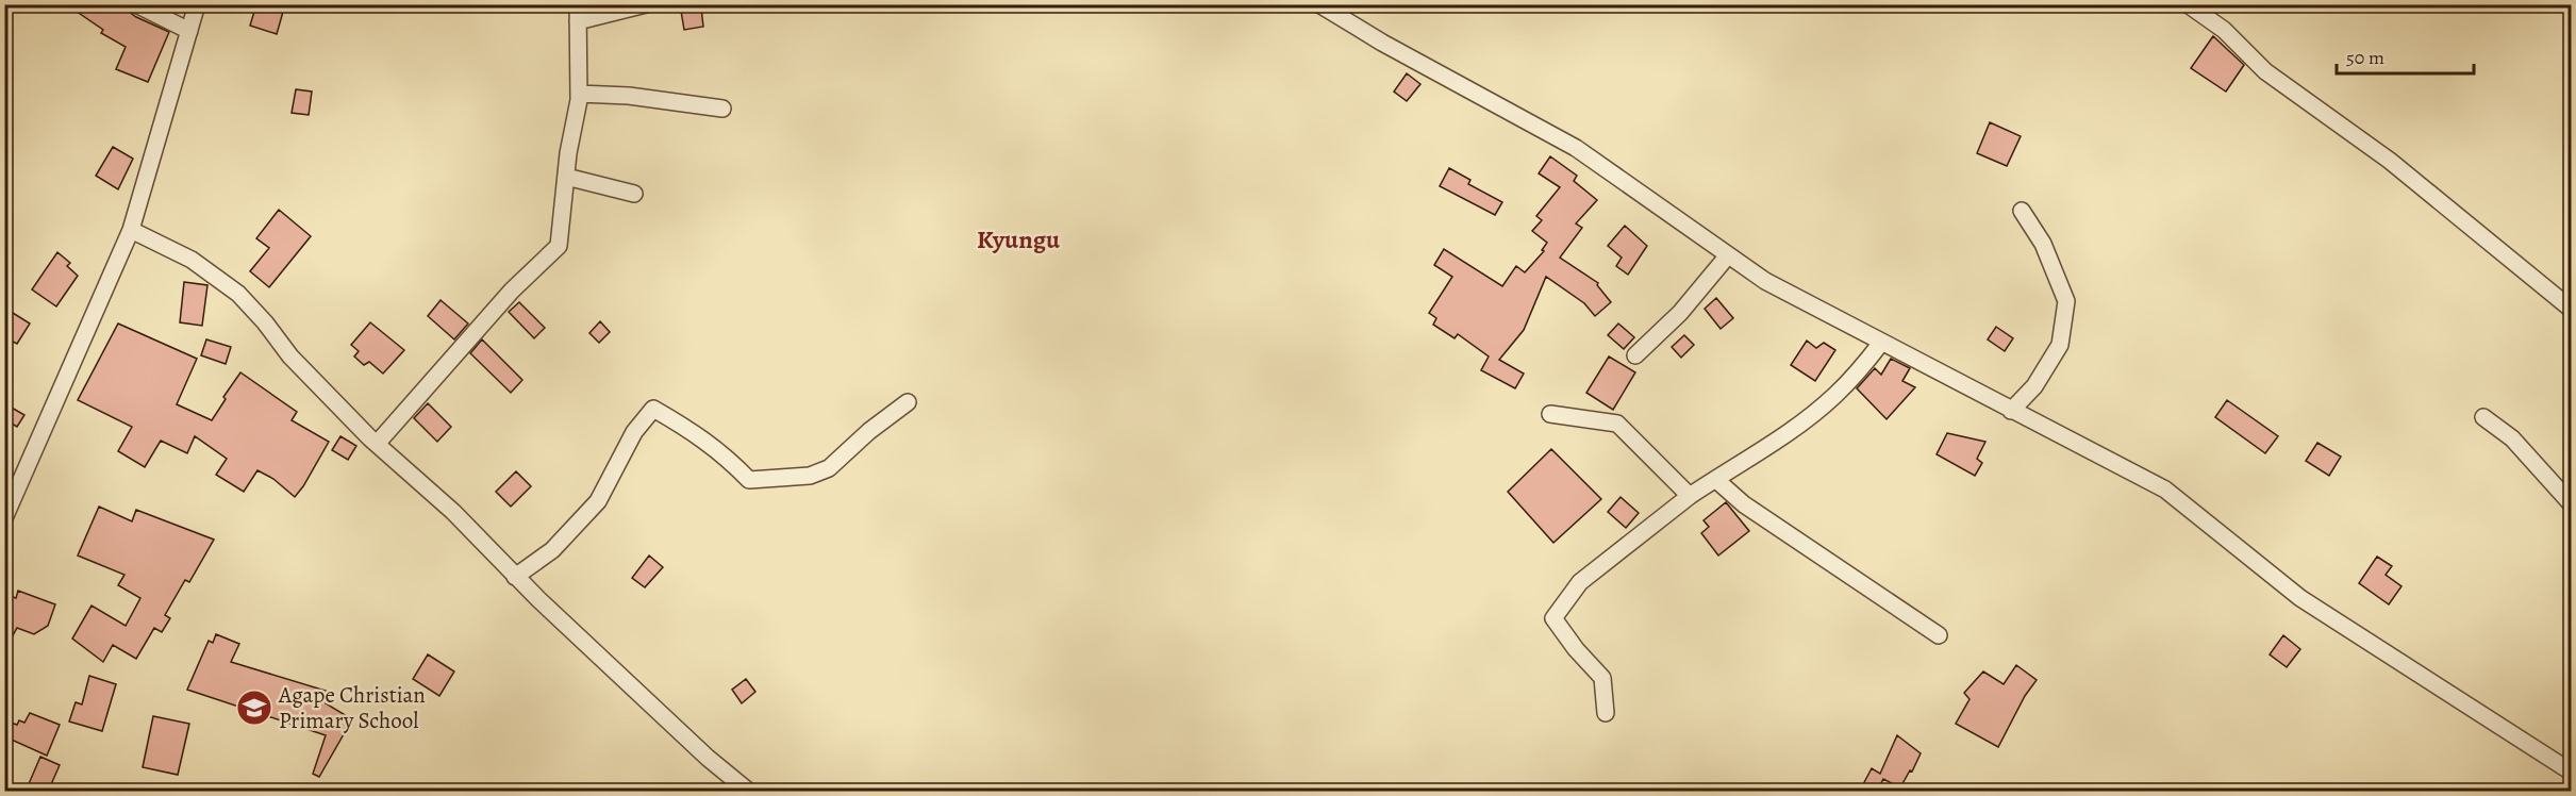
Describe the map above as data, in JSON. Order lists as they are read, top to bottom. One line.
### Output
{"districts":["Kyungu"],"places":{"school or university":["Agape Christian Primary School"]},"scale_bar":"50 m"}
